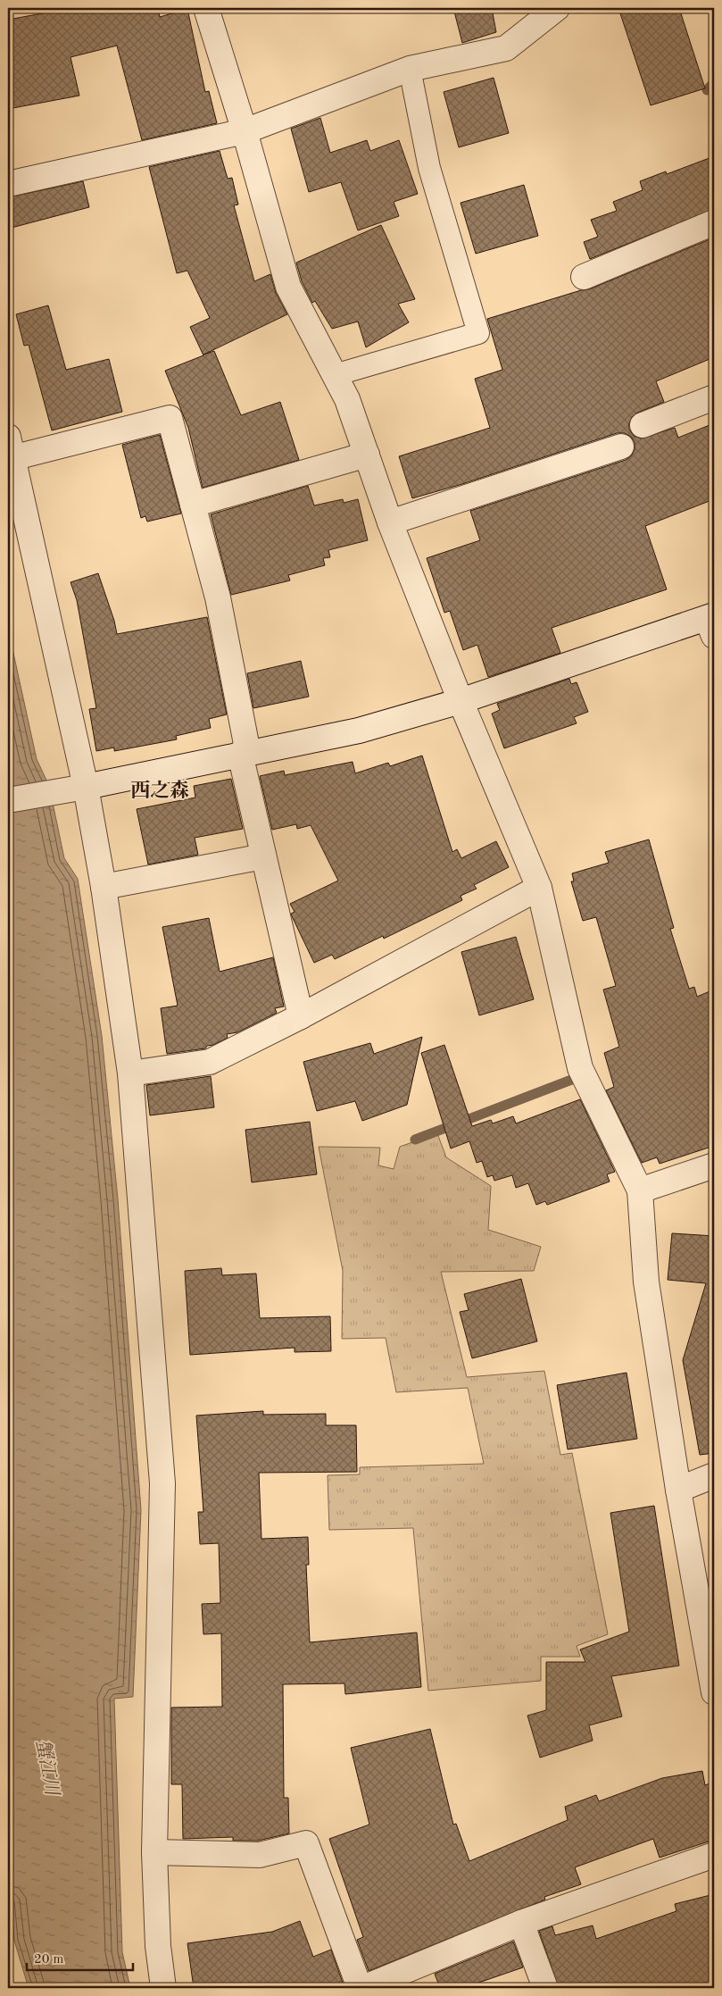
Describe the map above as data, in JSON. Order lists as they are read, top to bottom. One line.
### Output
{"districts":["西之森"],"water":["蟹江川"],"scale_bar":"20 m"}
